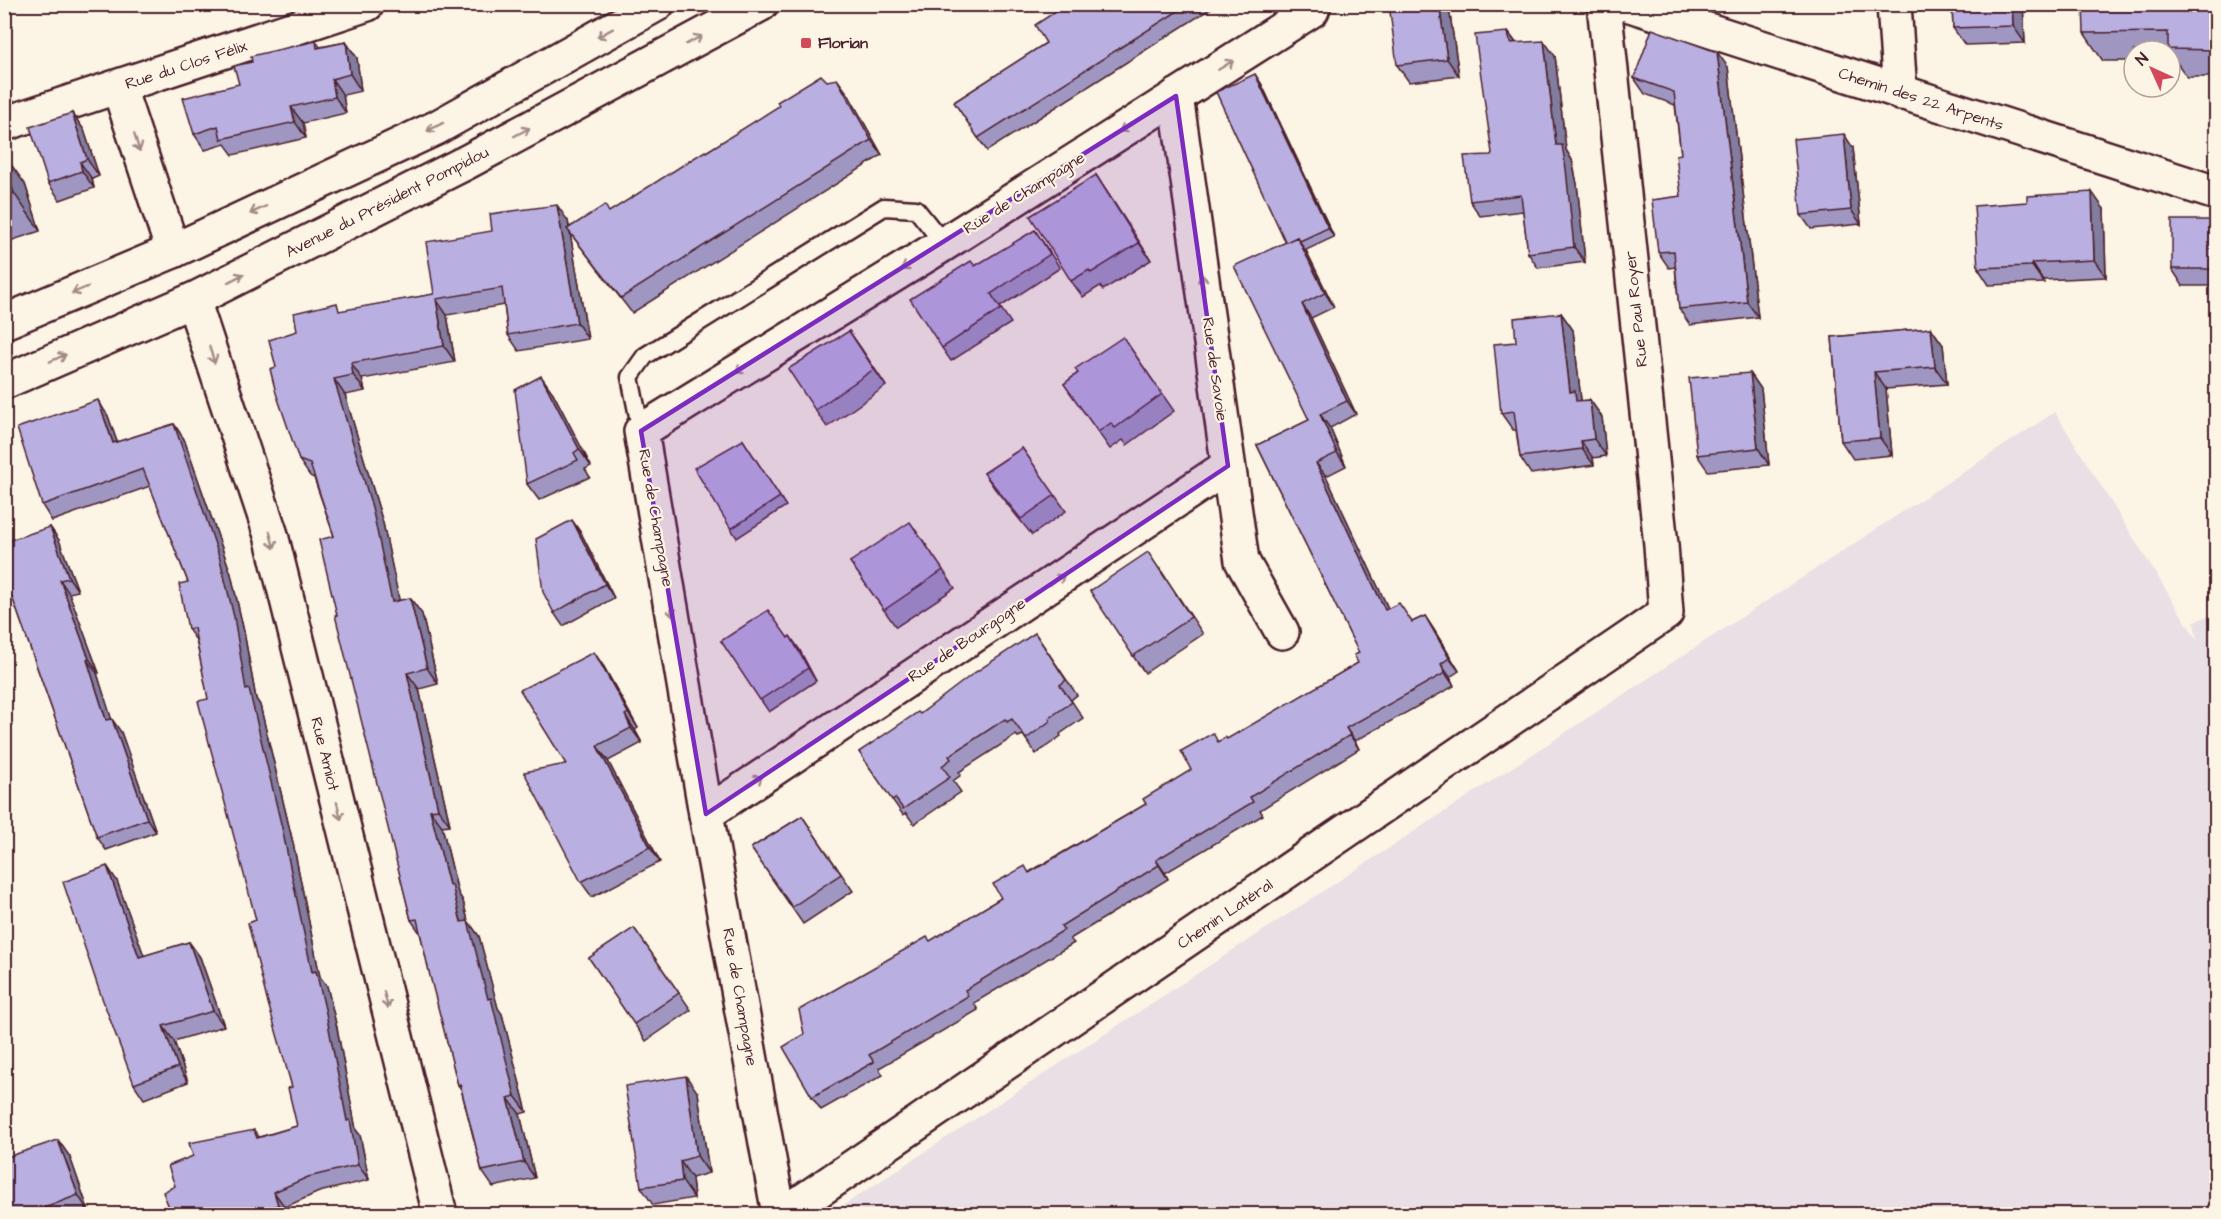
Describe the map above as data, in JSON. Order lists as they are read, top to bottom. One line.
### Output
{"streets":{"street":["Rue du Clos Félix","Chemin des 22 Arpents","Rue de Champagne","Avenue du Président Pompidou","Rue Paul Royer","Rue de Savoie","Rue de Bourgogne","Rue Amiot","Chemin Latéral"]},"crossings":[["Rue de Champagne","Rue de Savoie"],["Rue de Champagne","Rue de Bourgogne"],["Avenue du Président Pompidou","Rue Amiot"],["Rue Paul Royer","Chemin Latéral"],["Rue de Savoie","Rue de Bourgogne"]],"one_way":["Rue de Savoie","Rue de Bourgogne","Rue Amiot"],"places":{"transit":["Florian"]},"north":"top left"}
